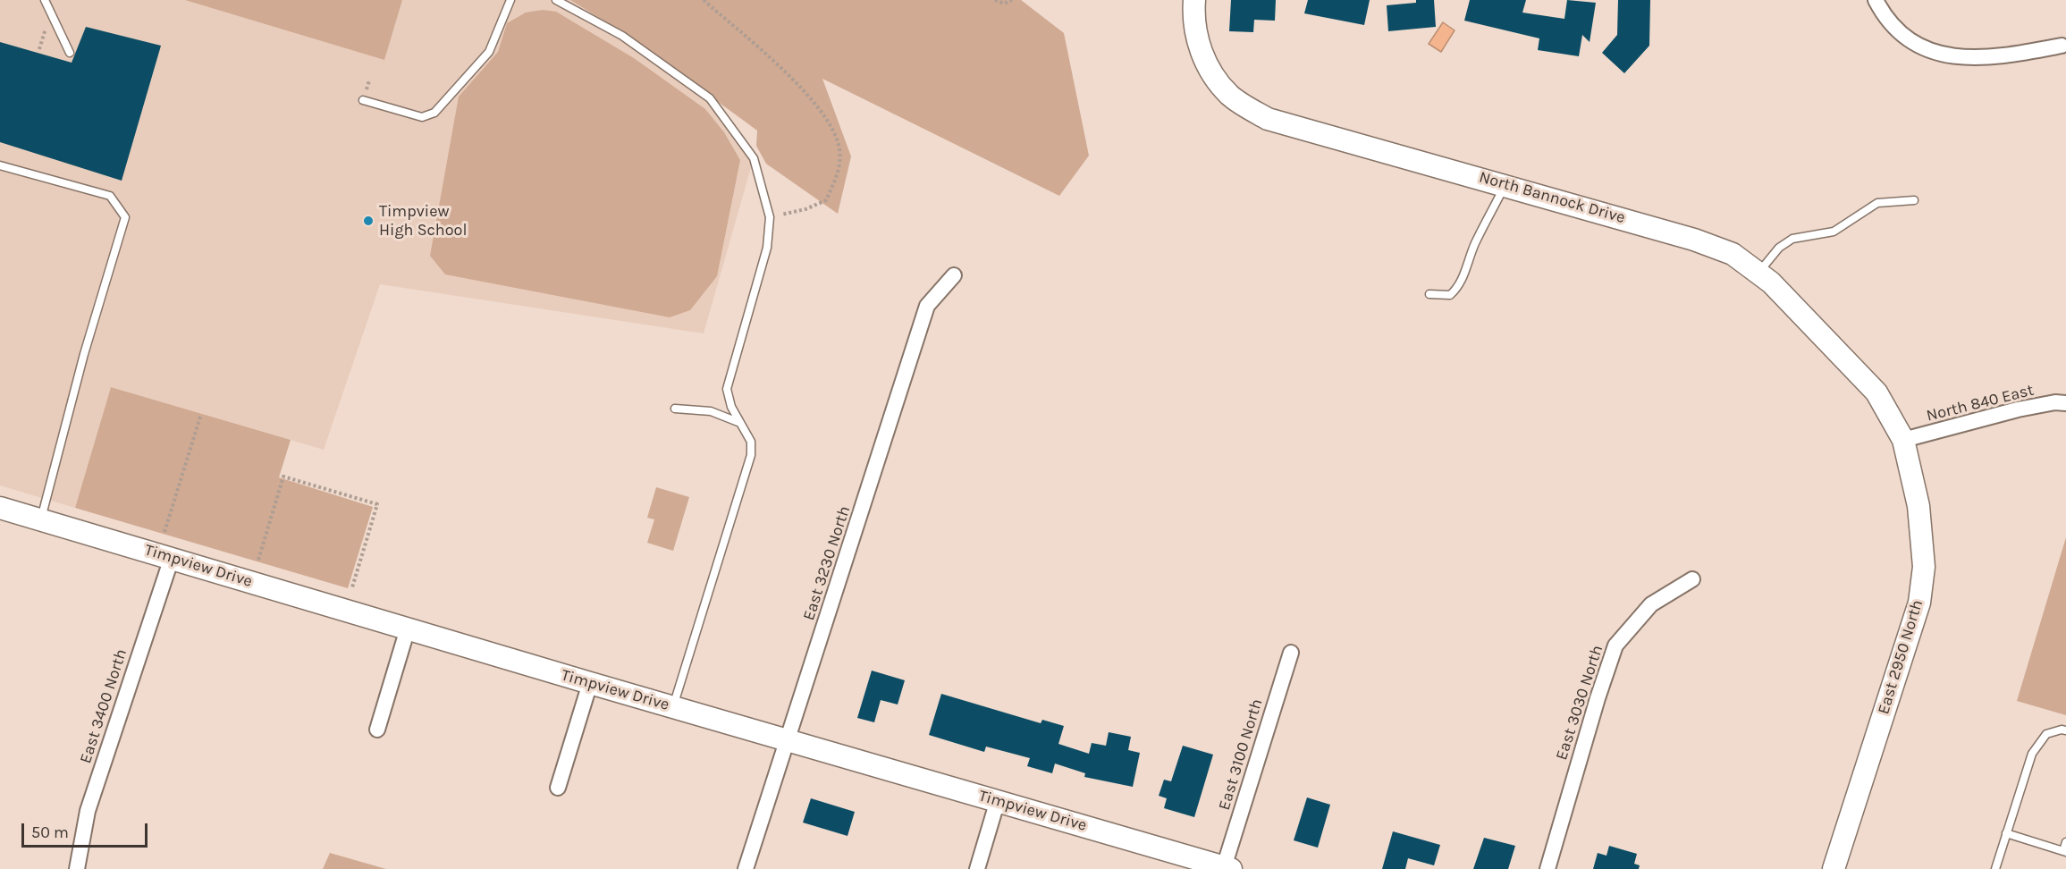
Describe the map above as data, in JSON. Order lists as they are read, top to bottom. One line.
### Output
{"streets":{"street":["North Bannock Drive","North 840 East","East 3230 North","Timpview Drive","East 2950 North","East 3030 North","East 3400 North","East 3100 North"]},"crossings":[["North Bannock Drive","North 840 East"],["North Bannock Drive","East 2950 North"],["North 840 East","East 2950 North"],["East 3230 North","Timpview Drive"],["Timpview Drive","East 3400 North"],["Timpview Drive","East 3100 North"]],"places":["Timpview High School"],"scale_bar":"50 m"}
